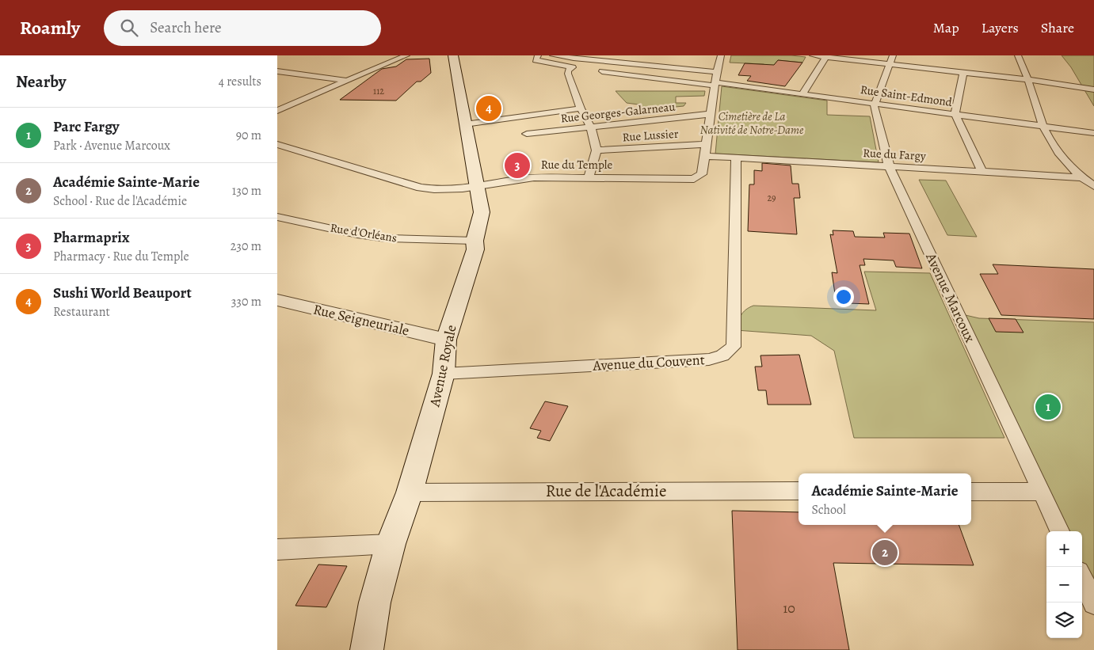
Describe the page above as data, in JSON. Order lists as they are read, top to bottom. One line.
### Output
{"streets":{"main road":["Avenue Royale"],"street":["Rue Saint-Edmond","Rue Georges-Galarneau","Rue Lussier","Rue du Fargy","Rue du Temple","Rue d'Orléans","Avenue Marcoux","Rue Seigneuriale","Avenue du Couvent","Rue de l'Académie"]},"crossings":[["Rue Saint-Edmond","Avenue Marcoux"],["Rue du Fargy","Rue du Temple"],["Rue du Fargy","Avenue Marcoux"],["Rue du Fargy","Avenue du Couvent"],["Rue du Temple","Avenue Royale"],["Rue d'Orléans","Avenue Royale"],["Rue Seigneuriale","Avenue Royale"],["Avenue du Couvent","Avenue Royale"],["Avenue Royale","Rue de l'Académie"]],"parks":["Cimetière de La Nativité de Notre-Dame"],"house_numbers":["112","29","10"],"page":{"header":"Roamly","search":"Search here","nav":["Map","Layers","Share"],"heading":["Nearby","4 results"],"pins":["4","3","1","2"],"list":[{"mark":"1","name":"Parc Fargy","note":"Park · Avenue Marcoux","value":"90 m"},{"mark":"2","name":"Académie Sainte-Marie","note":"School · Rue de l'Académie","value":"130 m"},{"mark":"3","name":"Pharmaprix","note":"Pharmacy · Rue du Temple","value":"230 m"},{"mark":"4","name":"Sushi World Beauport","note":"Restaurant","value":"330 m"}],"popup":["Académie Sainte-Marie","School"],"map_buttons":["+","−"]}}
